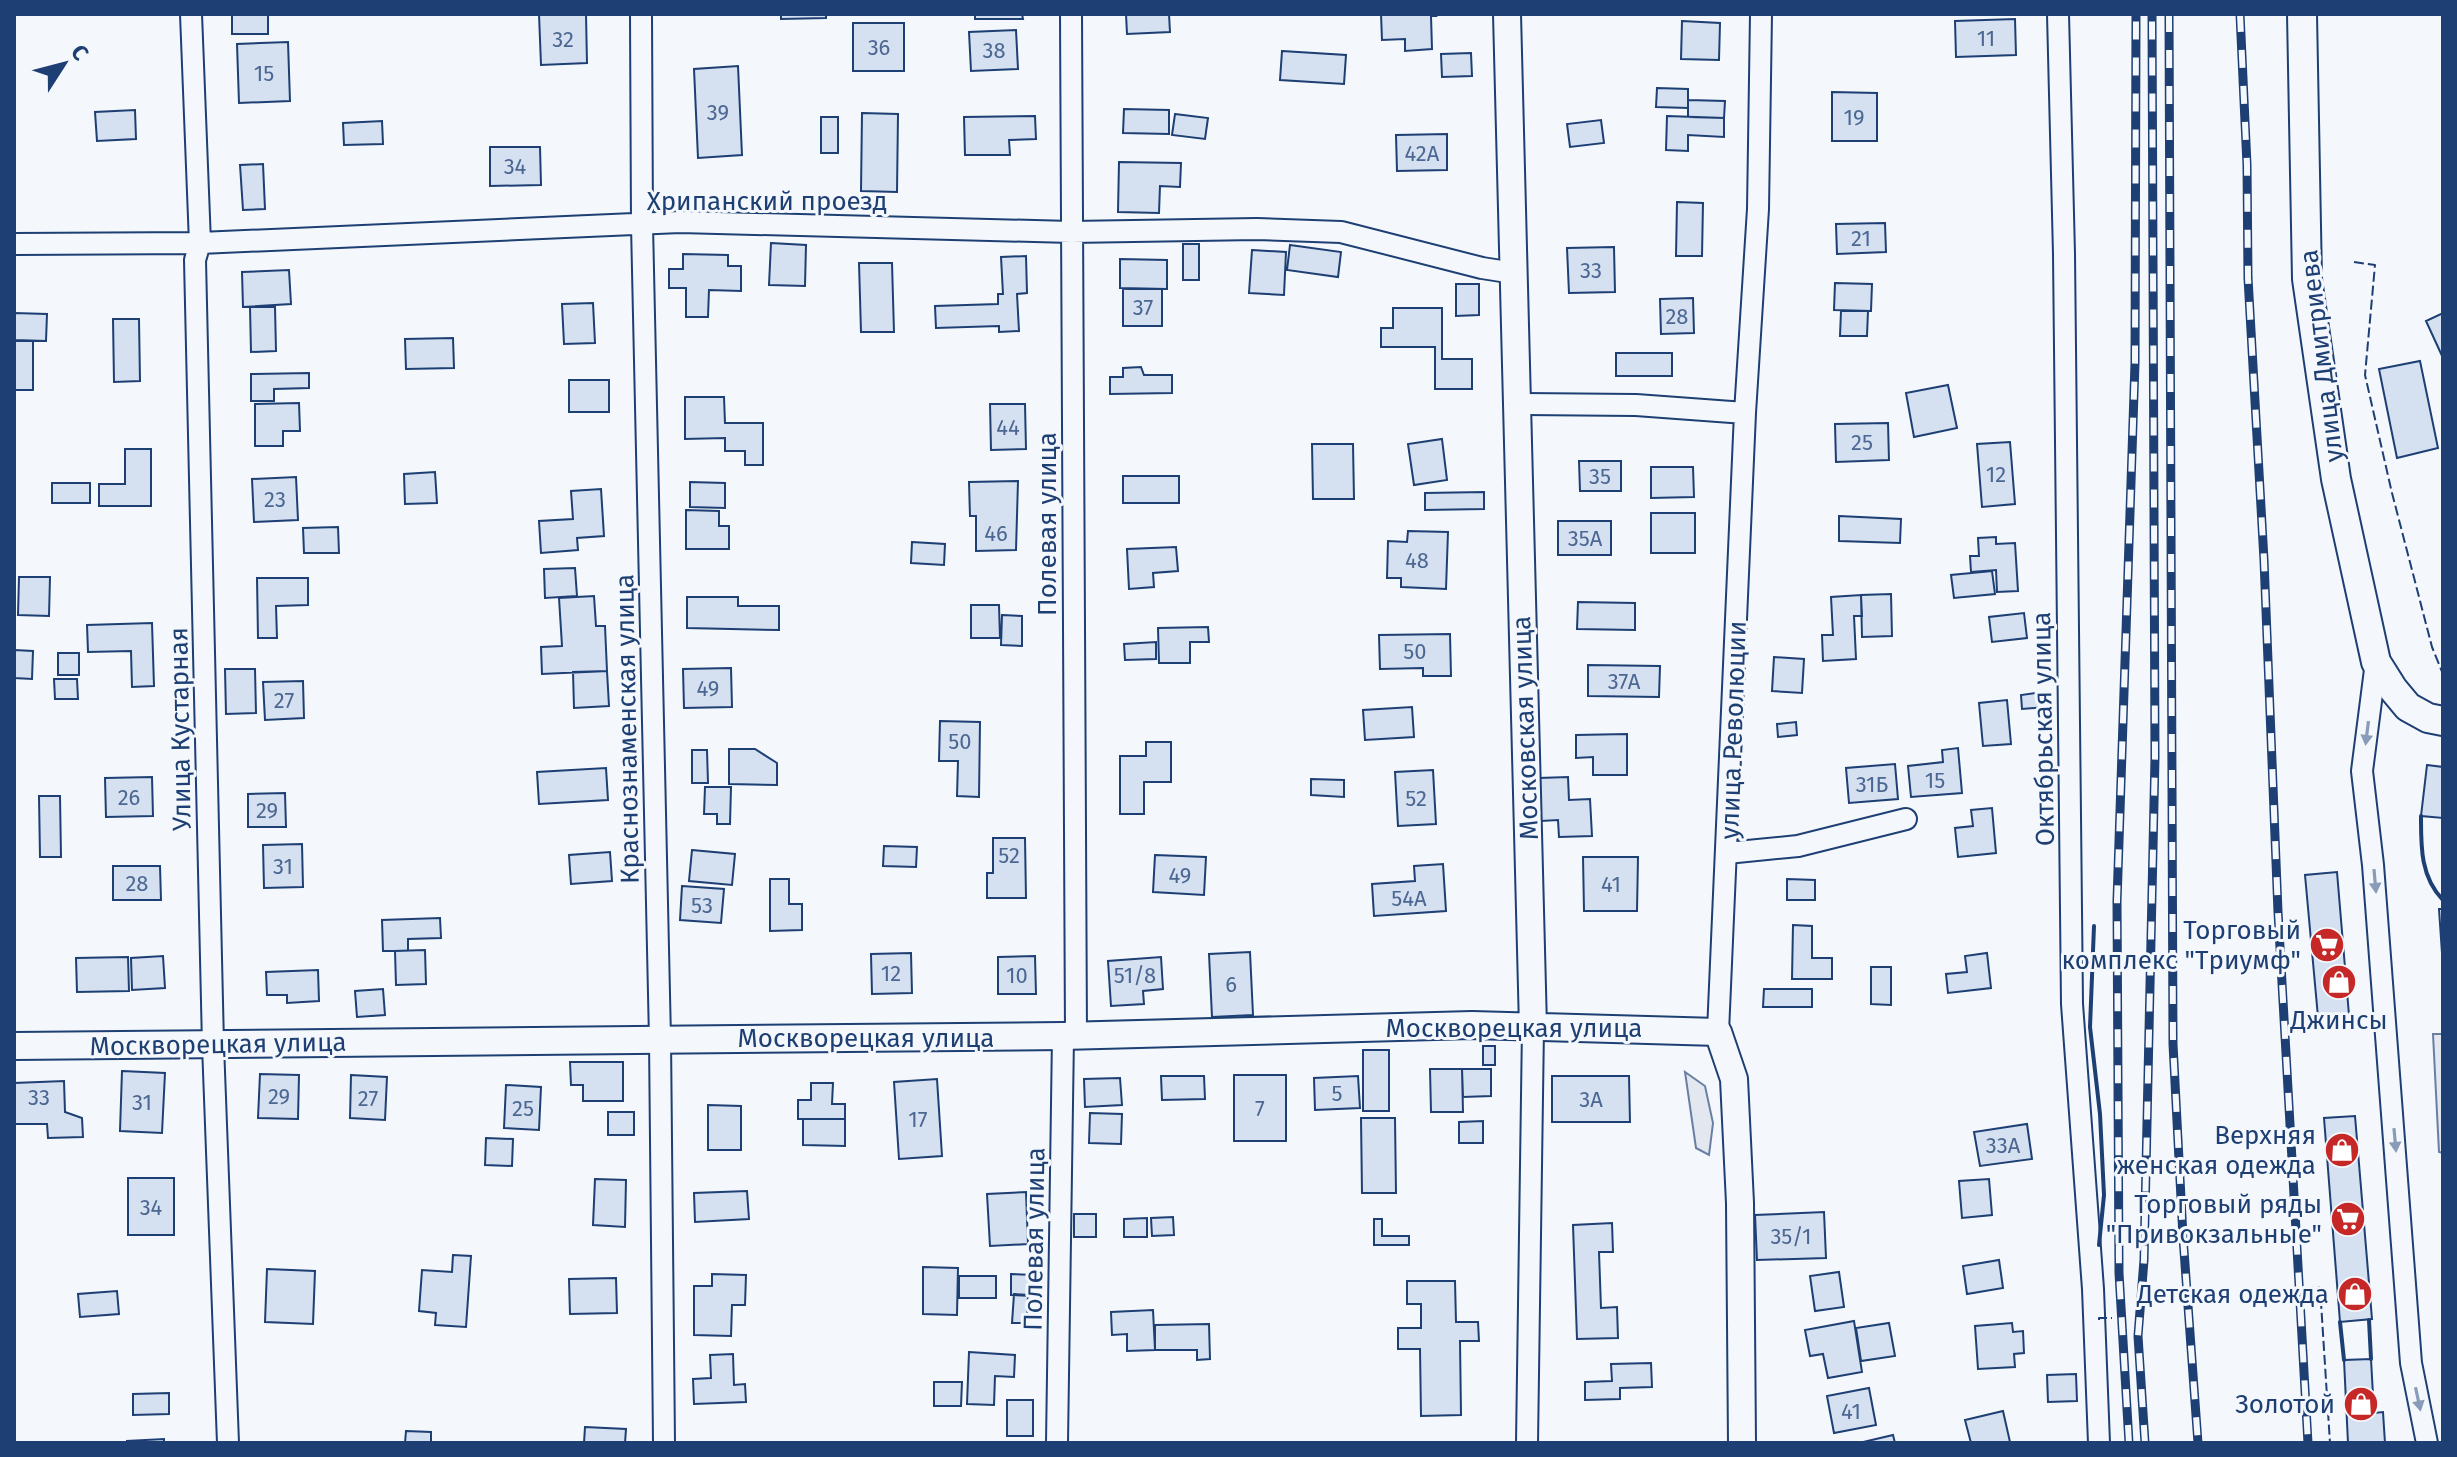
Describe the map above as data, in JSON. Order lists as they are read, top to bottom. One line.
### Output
{"streets":{"main road":["улица Дмитриева"],"street":["Хрипанский проезд","Полевая улица","Московская улица","Улица Кустарная","Краснознаменская улица","Октябрьская улица","улица Революции","Москворецкая улица"]},"crossings":[["Хрипанский проезд","Полевая улица"],["Хрипанский проезд","Московская улица"],["Хрипанский проезд","Улица Кустарная"],["Хрипанский проезд","Краснознаменская улица"],["Полевая улица","Москворецкая улица"],["Московская улица","Москворецкая улица"],["Улица Кустарная","Москворецкая улица"],["Краснознаменская улица","Москворецкая улица"],["улица Революции","Москворецкая улица"]],"places":{"supermarket":["Торговый комплекс \"Триумф\"","Торговый ряды \"Привокзальные\""],"shop":["Джинсы","Верхняя женская одежда","Детская одежда","Золотой"]},"house_numbers":["11","32","36","38","15","39","19","42А","34","21","33","37","28","44","25","12","35","23","46","35А","48","50","37А","49","27","50","15","31Б","26","52","29","52","31","49","28","41","54А","53","12","10","51/8","6","5","29","33","27","3А","31","25","7","17","33А","34","35/1","41"],"north":"top right"}
